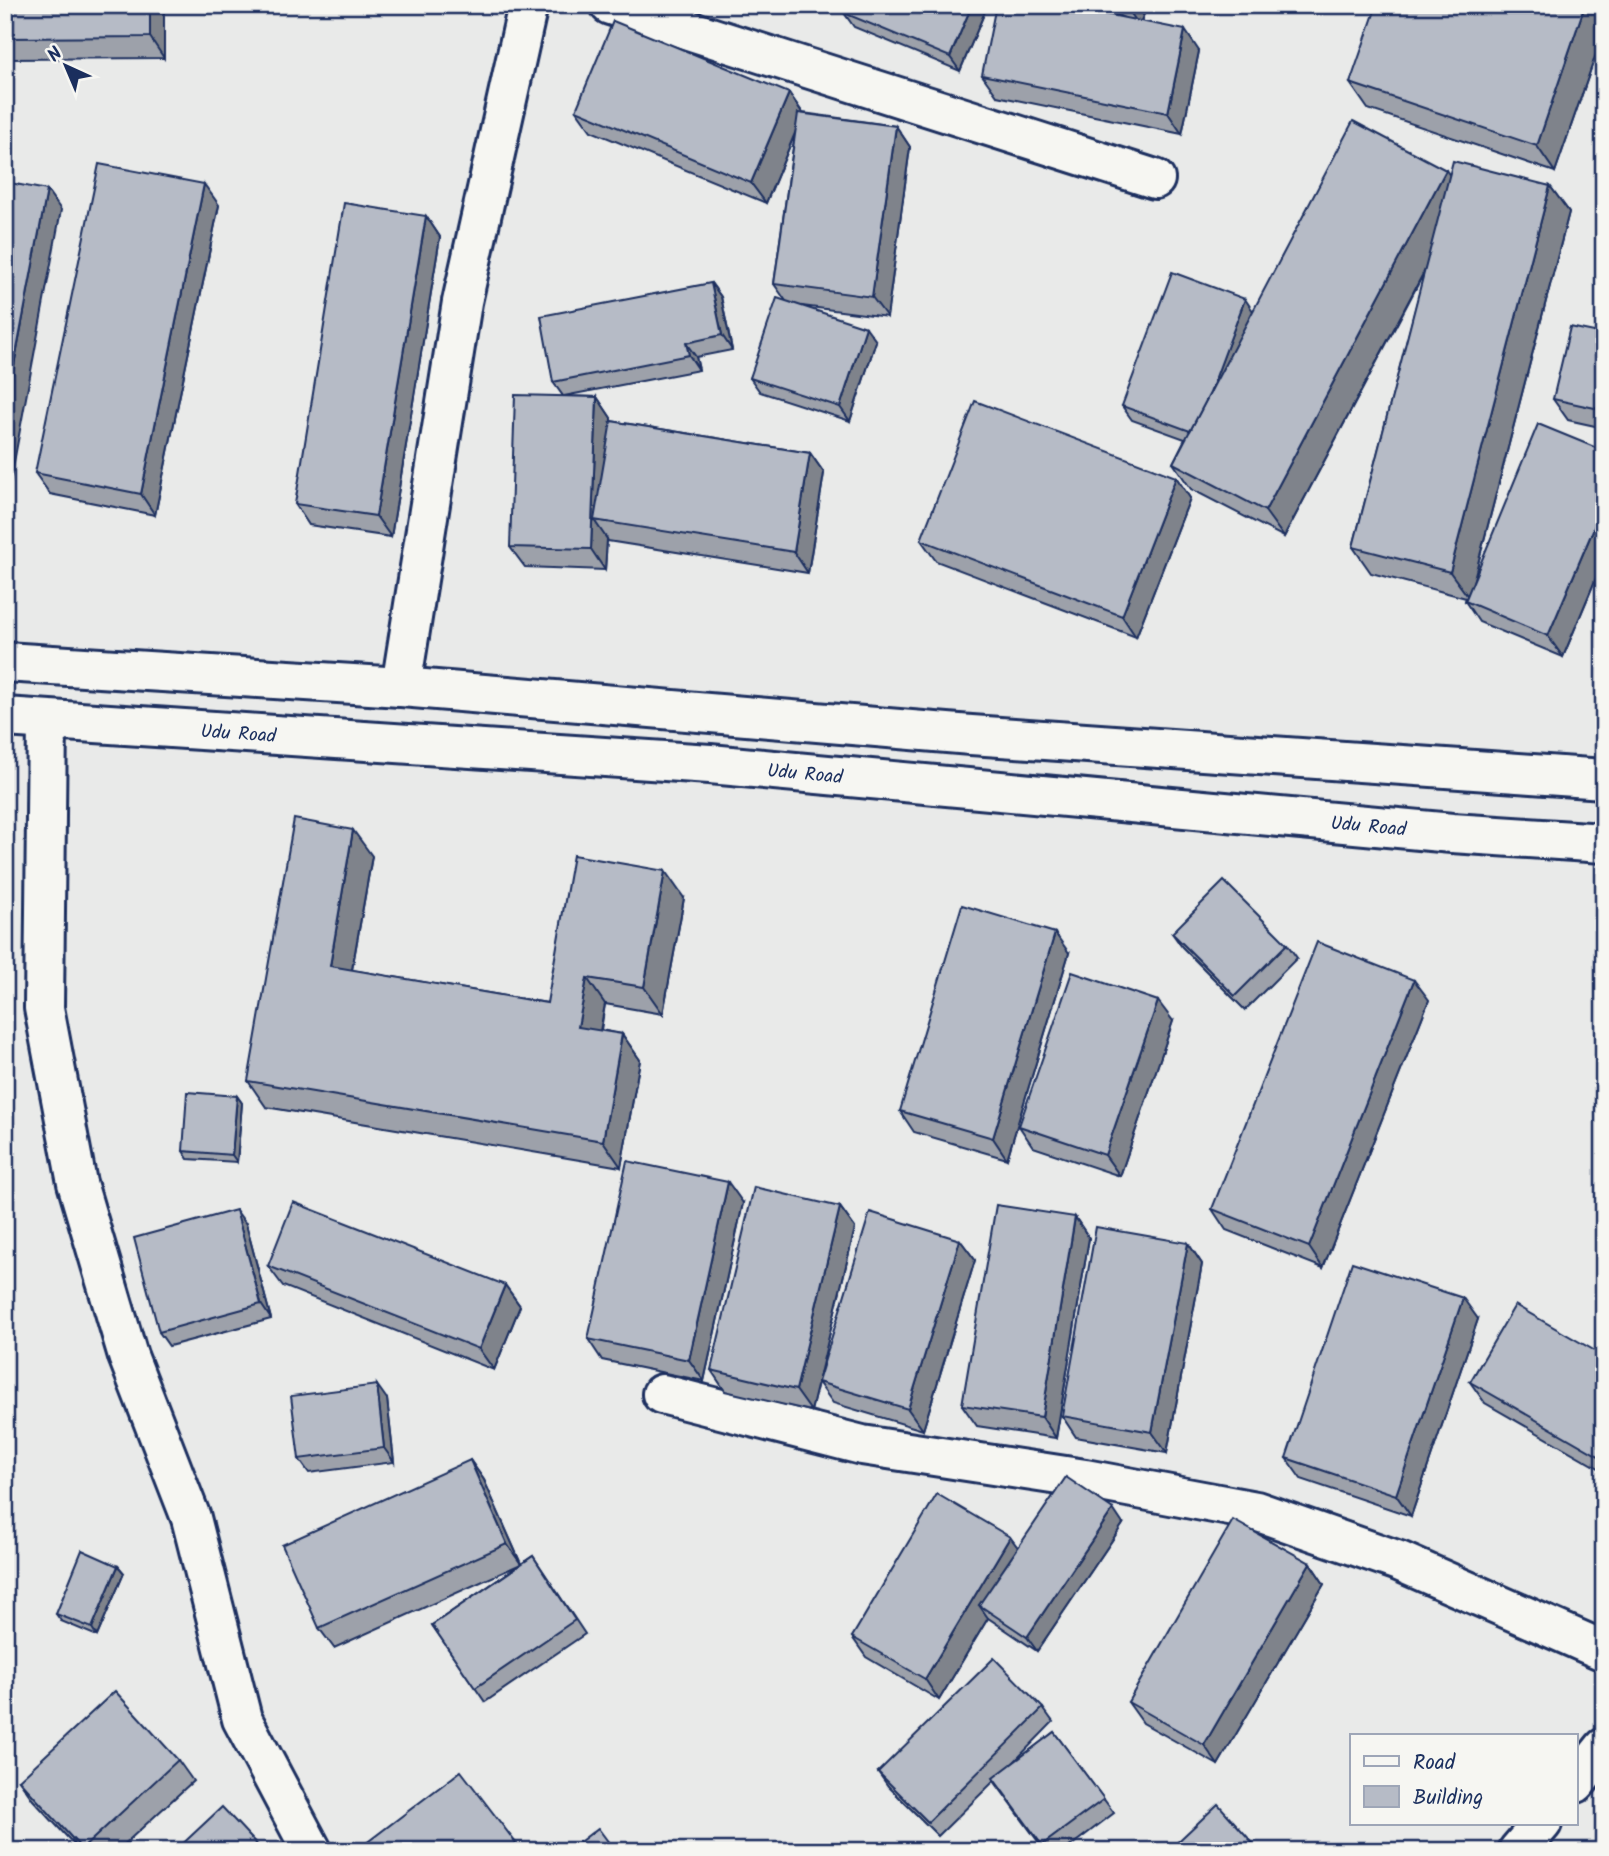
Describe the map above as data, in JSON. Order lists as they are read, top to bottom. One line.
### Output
{"streets":{"street":["Udu Road"]},"legend":["Road","Building"],"north":"top left"}
